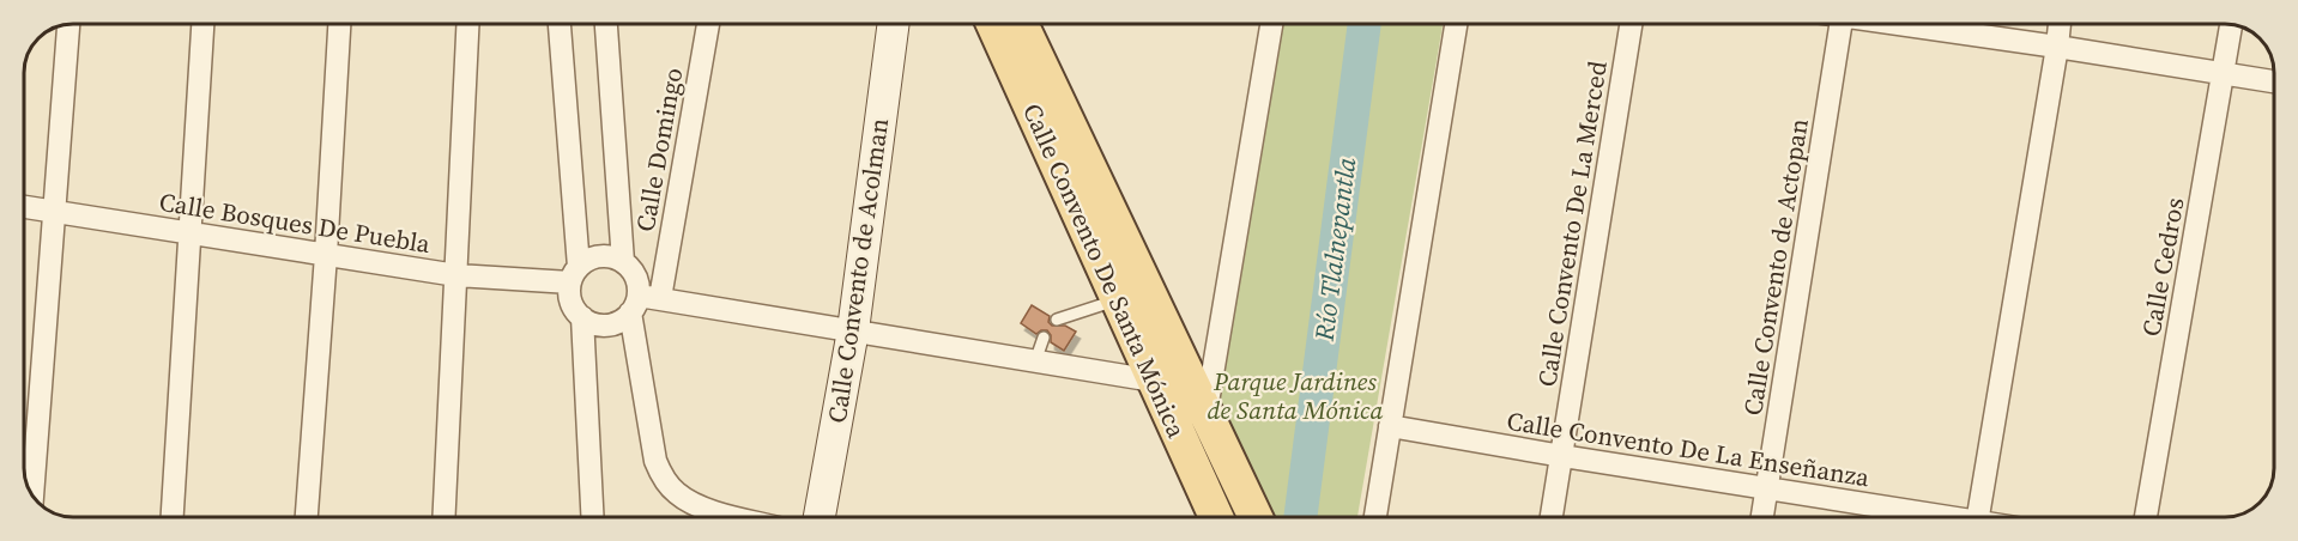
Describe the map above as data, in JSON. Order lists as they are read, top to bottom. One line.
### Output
{"streets":{"main road":["Calle Convento De Santa Mónica"],"street":["Calle Domingo","Calle Bosques De Puebla","Calle Convento De La Merced","Calle Convento de Actopan","Calle Cedros","Calle Convento de Acolman","Calle Convento De La Enseñanza"]},"crossings":[["Calle Convento De La Merced","Calle Convento De La Enseñanza"],["Calle Convento de Actopan","Calle Convento De La Enseñanza"]],"water":["Río Tlalnepantla"],"parks":["Parque Jardines de Santa Mónica"]}
